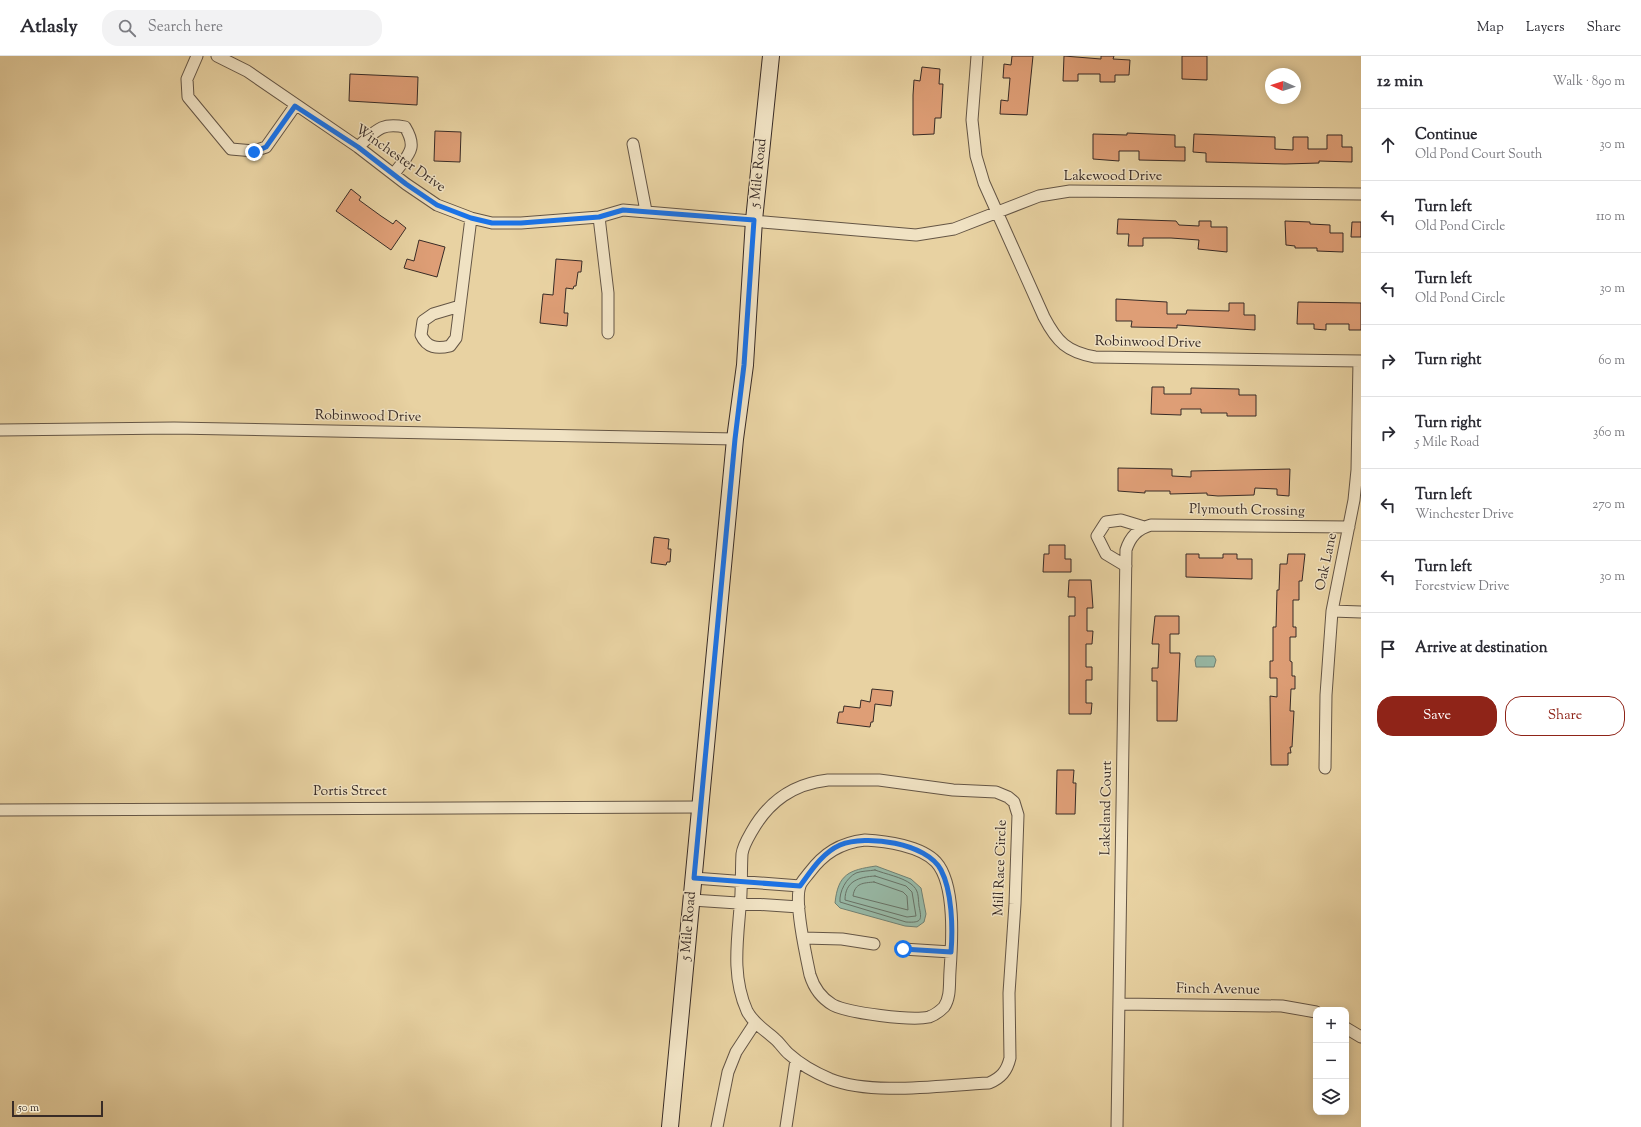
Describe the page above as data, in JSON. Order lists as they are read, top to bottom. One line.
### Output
{"streets":{"street":["Winchester Drive","5 Mile Road","Lakewood Drive","Robinwood Drive","Plymouth Crossing","Oak Lane","Portis Street","Lakeland Court","Mill Race Circle","Finch Avenue"]},"crossings":[["Winchester Drive","5 Mile Road"],["Winchester Drive","Lakewood Drive"],["5 Mile Road","Lakewood Drive"],["5 Mile Road","Robinwood Drive"],["5 Mile Road","Portis Street"],["Lakewood Drive","Robinwood Drive"],["Robinwood Drive","Oak Lane"],["Plymouth Crossing","Oak Lane"],["Plymouth Crossing","Lakeland Court"],["Lakeland Court","Finch Avenue"]],"scale_bar":"50 m","north":"left","page":{"header":"Atlasly","search":"Search here","nav":["Map","Layers","Share"],"heading":["12 min","Walk · 890 m"],"list":[["Continue","Old Pond Court South","30 m"],["Turn left","Old Pond Circle","110 m"],["Turn left","Old Pond Circle","30 m"],["Turn right","60 m"],["Turn right","5 Mile Road","360 m"],["Turn left","Winchester Drive","270 m"],["Turn left","Forestview Drive","30 m"],"Arrive at destination"],"buttons":["Save","Share"],"map_buttons":["+","−"],"scale":"50 m"}}
